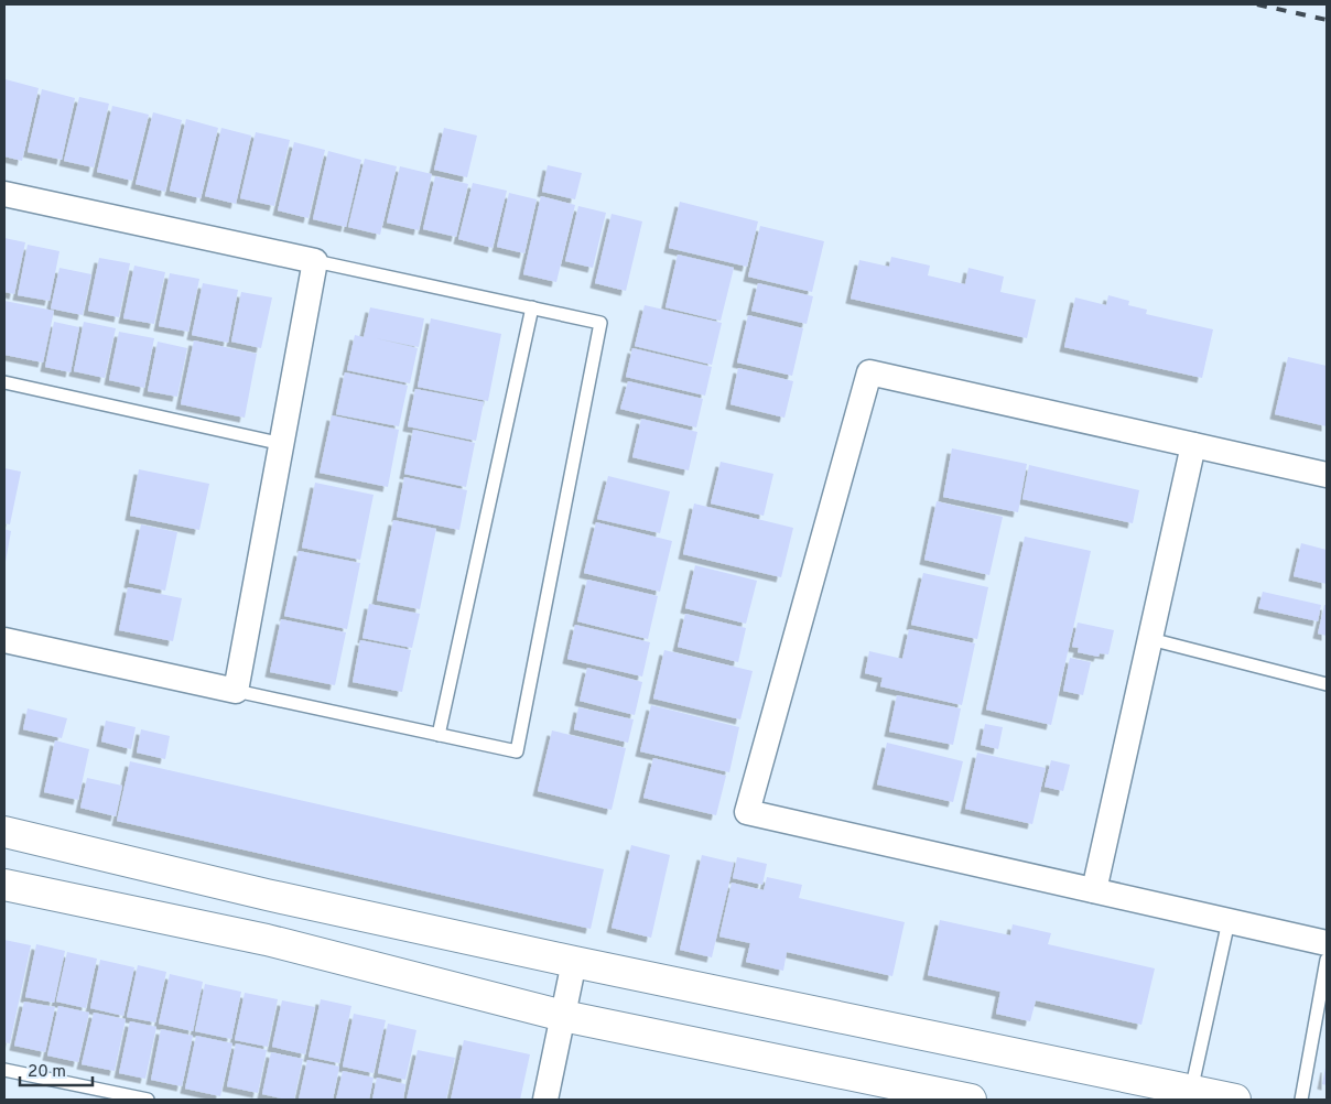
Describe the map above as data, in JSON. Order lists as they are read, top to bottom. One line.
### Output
{"scale_bar":"20 m"}
